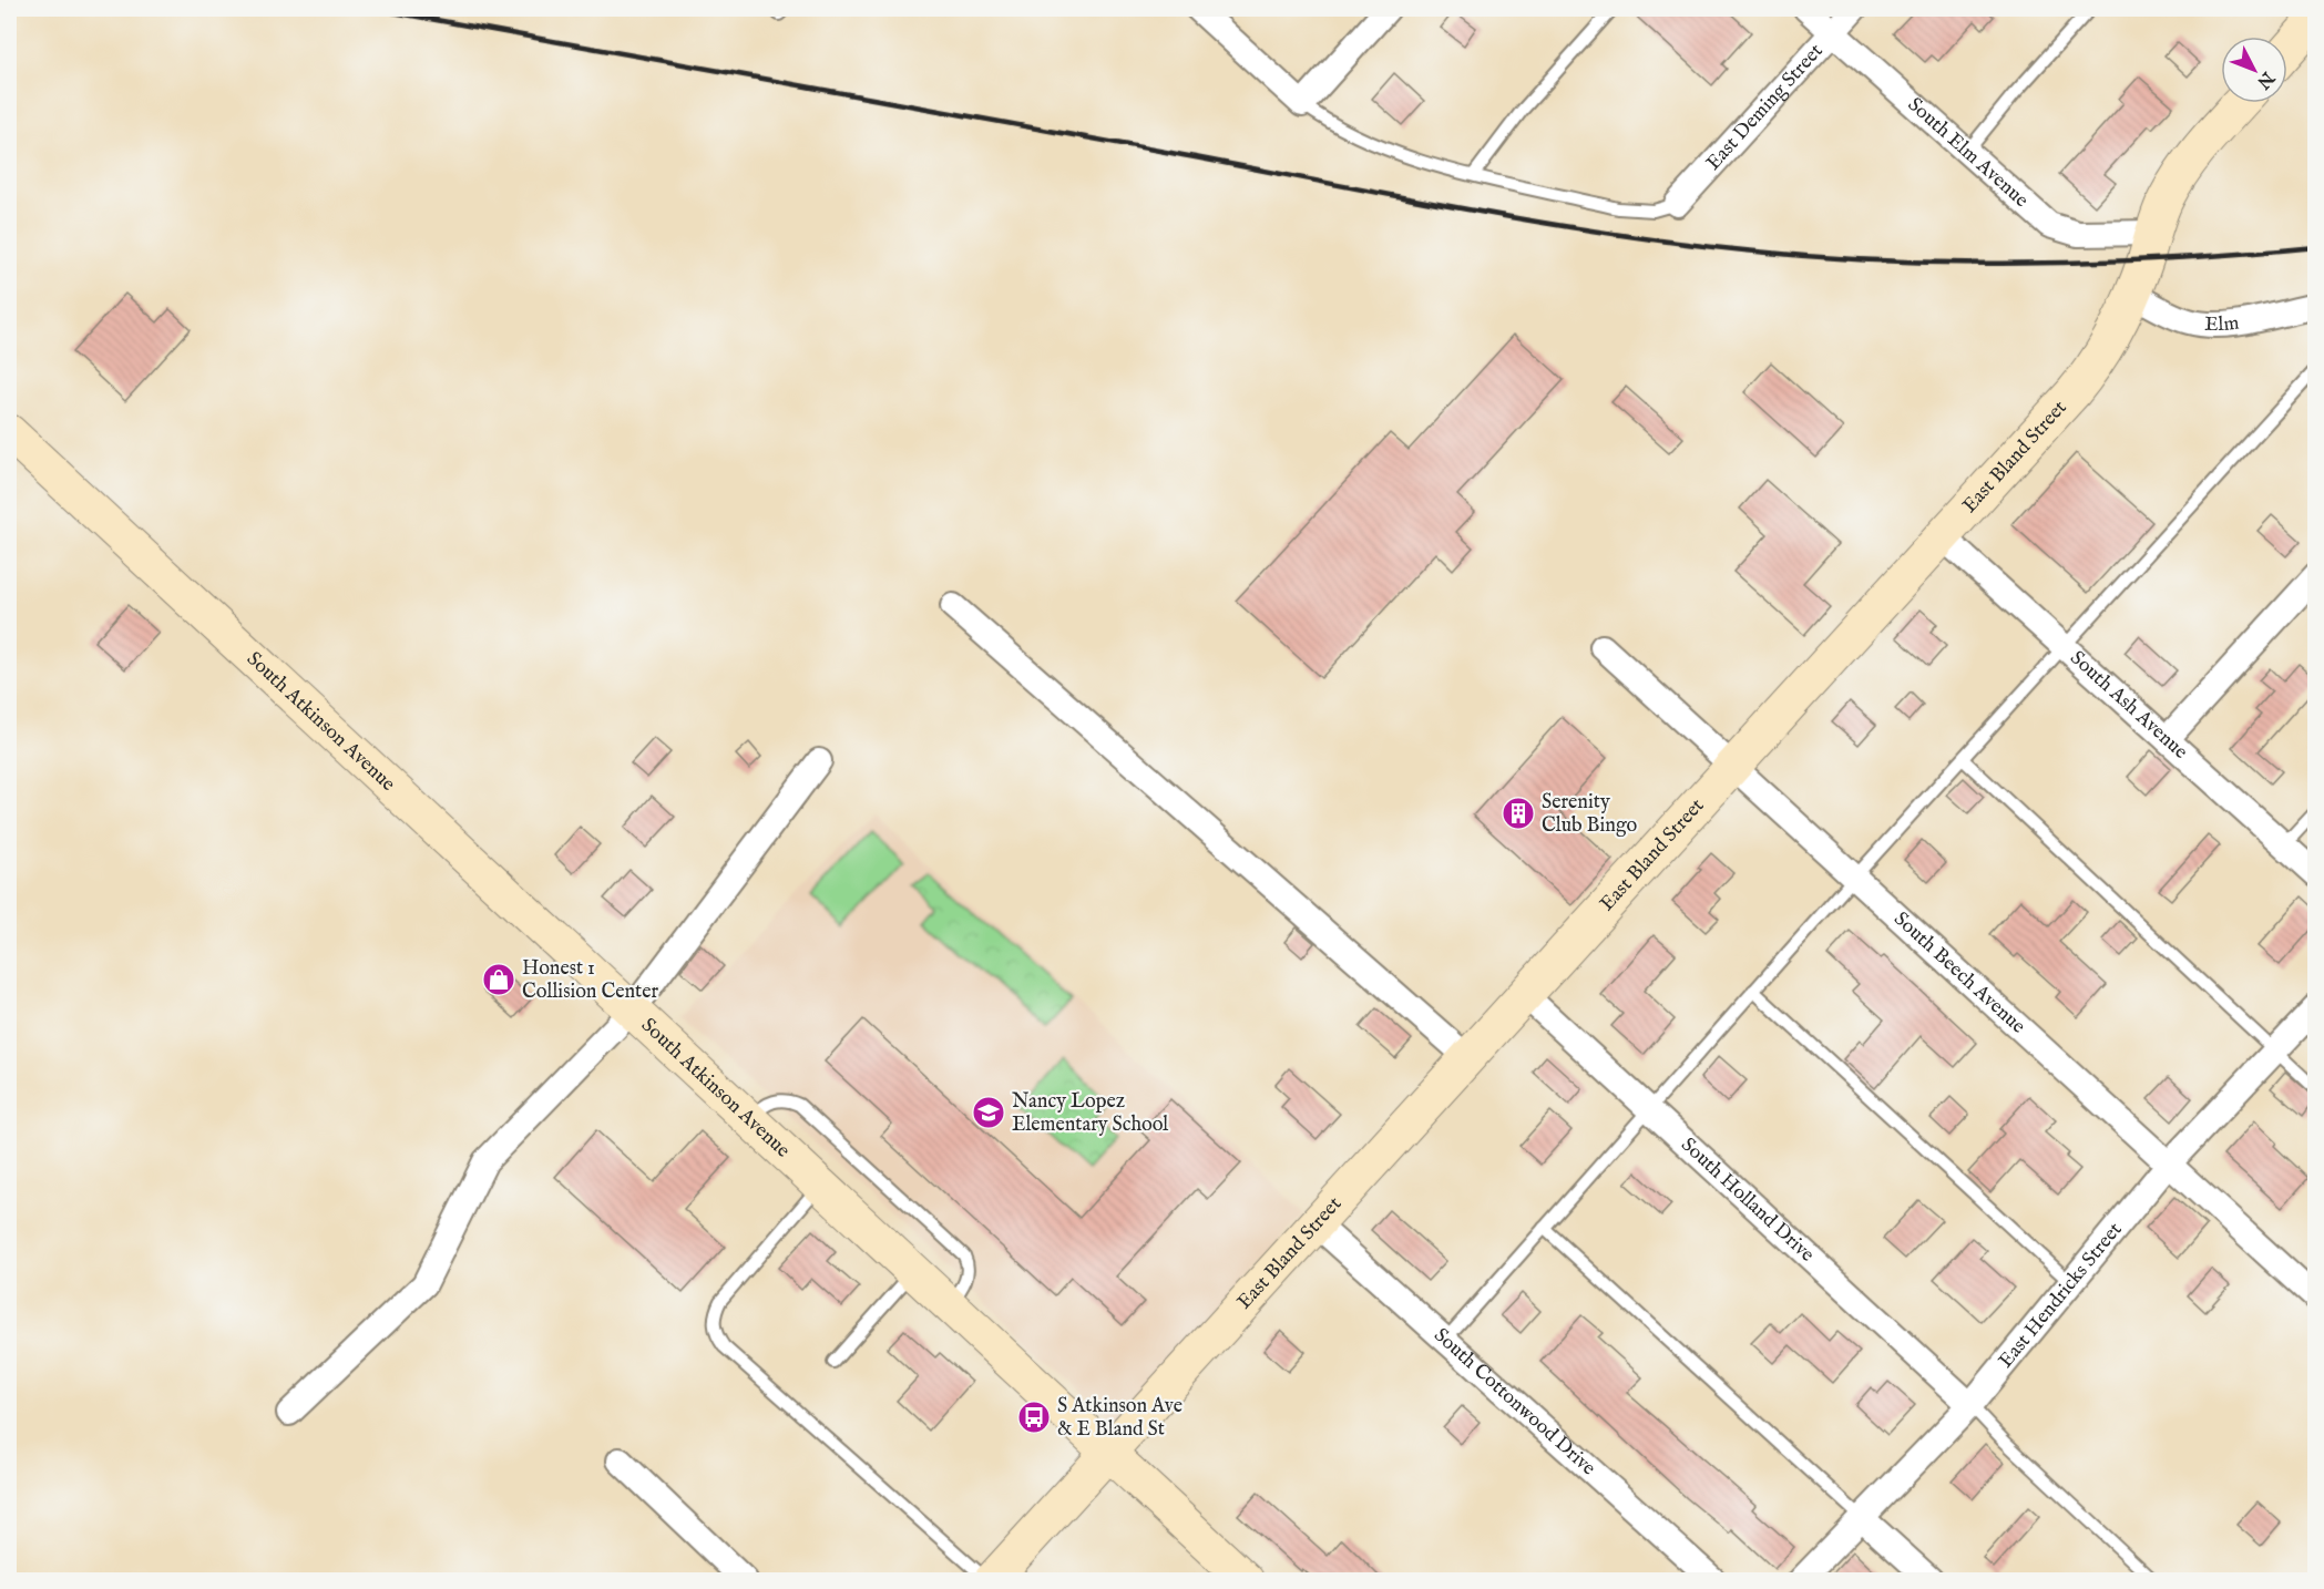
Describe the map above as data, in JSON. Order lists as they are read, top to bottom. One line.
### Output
{"streets":{"street":["East Deming Street","South Elm Avenue","Elm","East Bland Street","South Ash Avenue","South Atkinson Avenue","South Beech Avenue","South Holland Drive","East Hendricks Street","South Cottonwood Drive"]},"crossings":[["East Deming Street","South Elm Avenue"],["South Elm Avenue","East Bland Street"],["Elm","East Bland Street"],["East Bland Street","South Ash Avenue"],["East Bland Street","South Atkinson Avenue"],["East Bland Street","South Beech Avenue"],["East Bland Street","South Holland Drive"],["East Bland Street","South Cottonwood Drive"],["South Beech Avenue","East Hendricks Street"],["South Holland Drive","East Hendricks Street"]],"places":{"building":["Serenity Club Bingo"],"shop":["Honest 1 Collision Center"],"school or university":["Nancy Lopez Elementary School"],"bus stop":["S Atkinson Ave & E Bland St"]},"north":"bottom right"}
